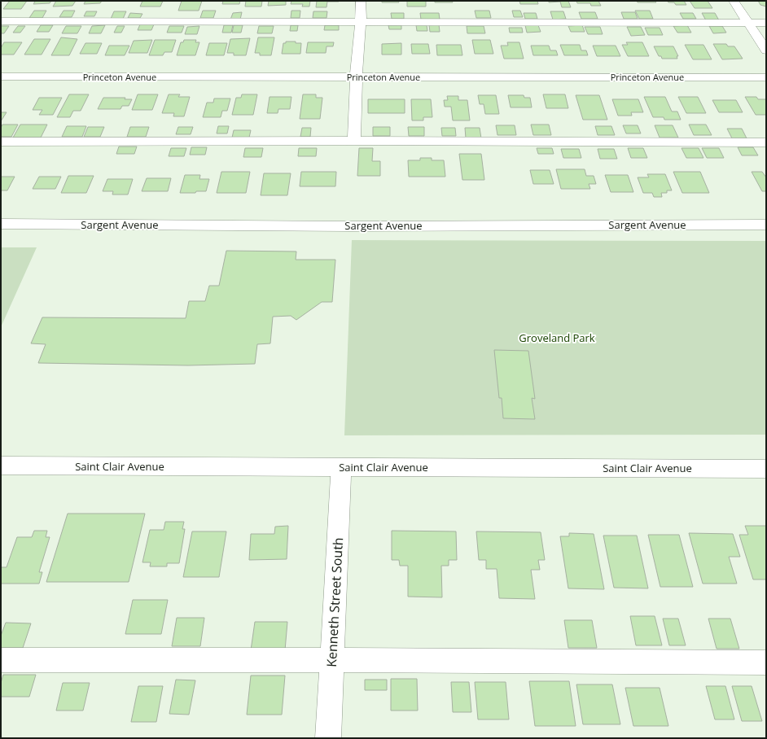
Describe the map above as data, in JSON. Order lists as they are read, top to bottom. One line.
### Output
{"streets":{"street":["Princeton Avenue","Sargent Avenue","Saint Clair Avenue","Kenneth Street South"]},"crossings":[["Saint Clair Avenue","Kenneth Street South"]],"parks":["Groveland Park"]}
